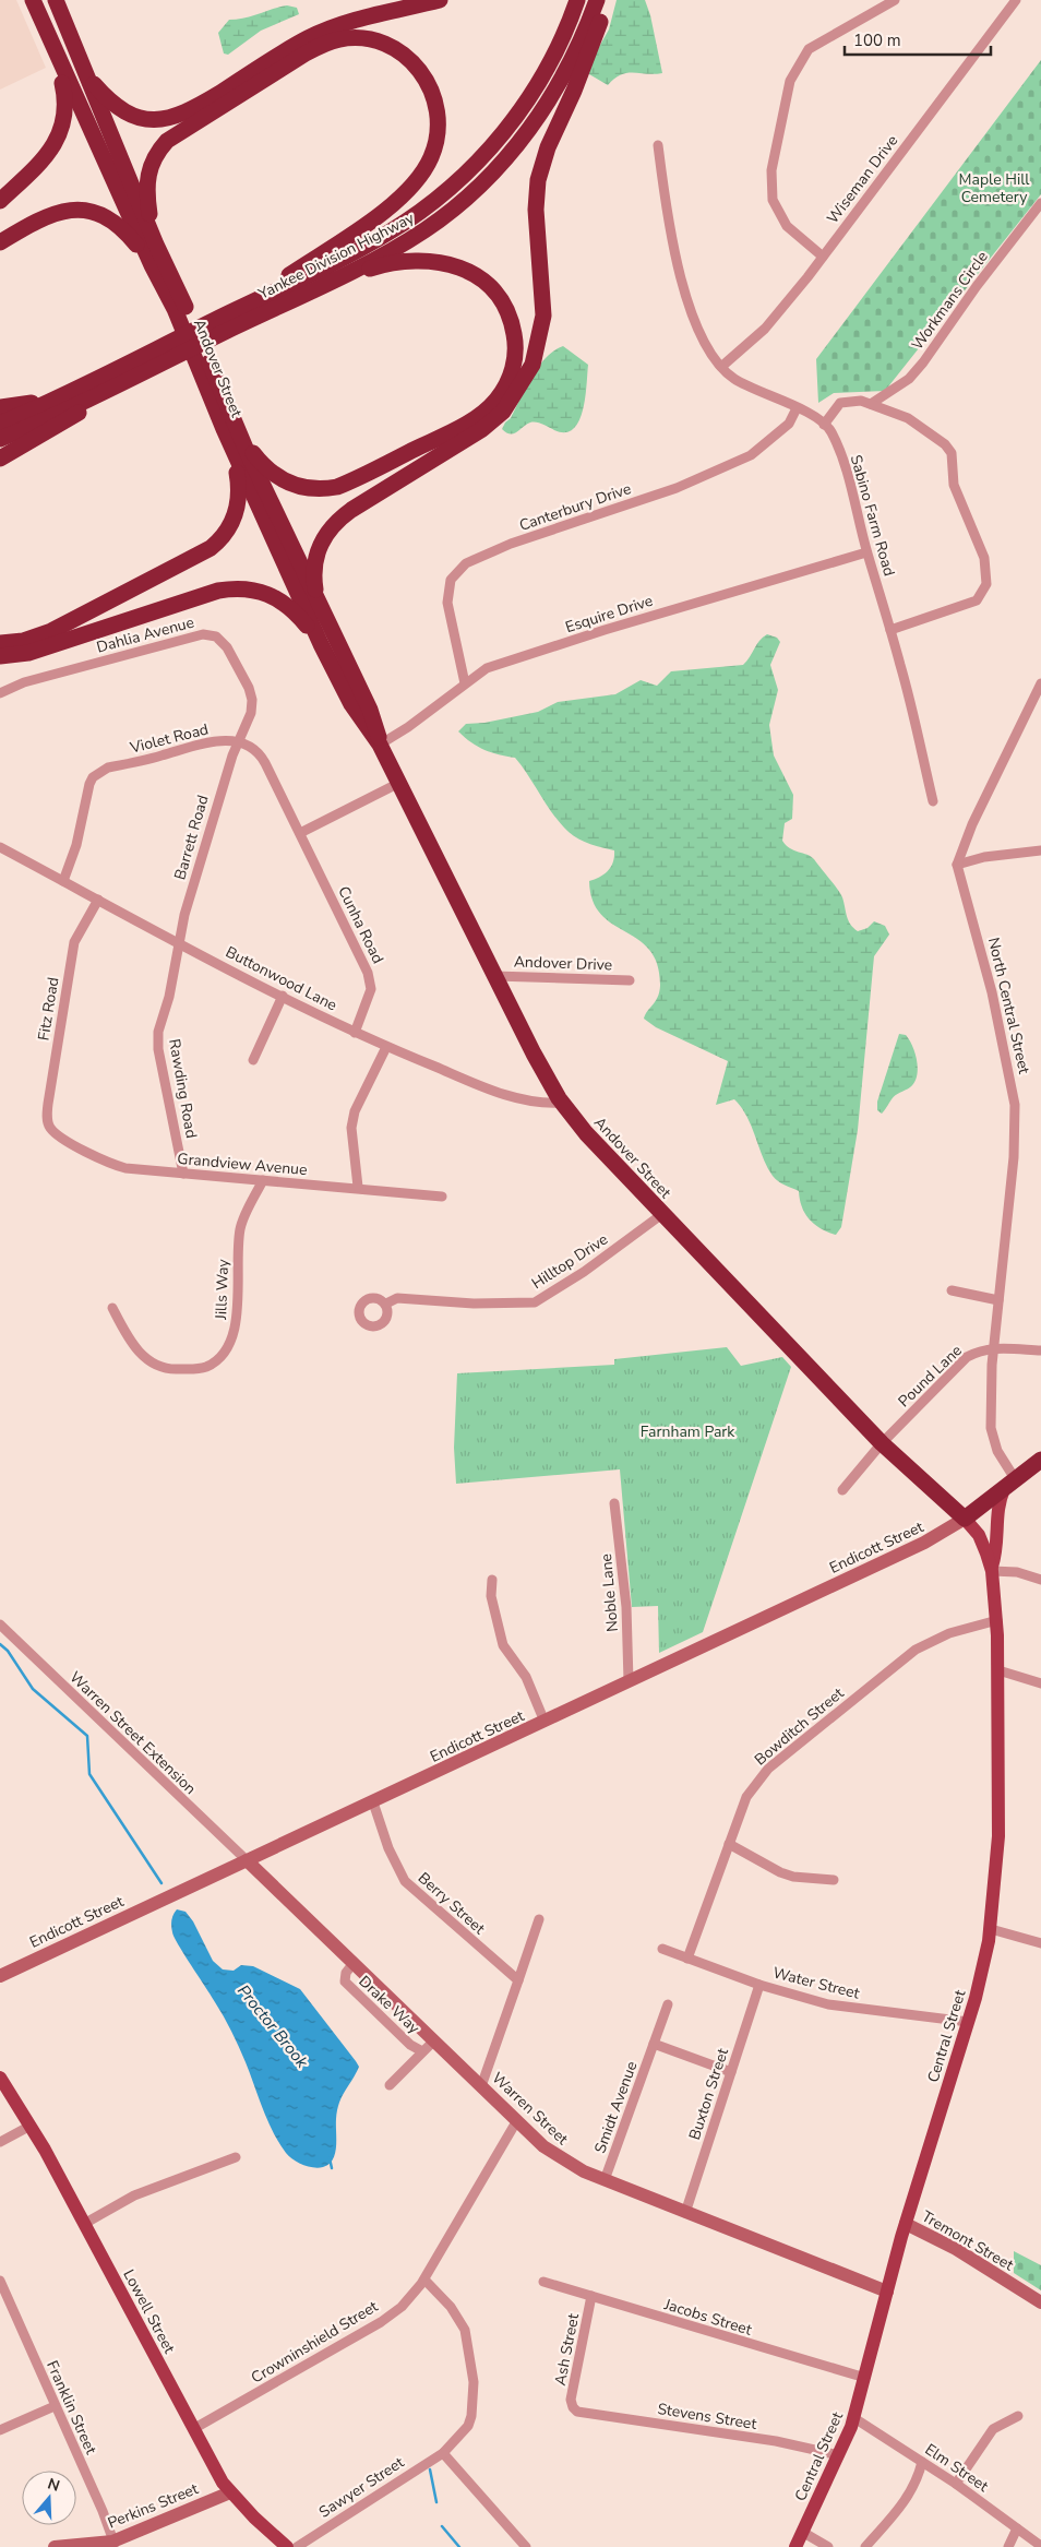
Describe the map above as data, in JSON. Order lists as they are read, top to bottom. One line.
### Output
{"streets":{"highway":["Yankee Division Highway","Andover Street"],"main road":["Central Street","Lowell Street"],"street":["Wiseman Drive","Workmans Circle","Canterbury Drive","Sabino Farm Road","Esquire Drive","Dahlia Avenue","Violet Road","Barrett Road","Cunha Road","Andover Drive","Buttonwood Lane","North Central Street","Fitz Road","Rawding Road","Grandview Avenue","Hilltop Drive","Jills Way","Pound Lane","Endicott Street","Noble Lane","Bowditch Street","Warren Street Extension","Berry Street","Water Street","Drake Way","Buxton Street","Smidt Avenue","Warren Street","Tremont Street","Jacobs Street","Crowninshield Street","Ash Street","Franklin Street","Stevens Street","Elm Street","Sawyer Street","Perkins Street"]},"crossings":[["Wiseman Drive","Sabino Farm Road"],["Andover Street","Esquire Drive"],["Andover Street","Andover Drive"],["Andover Street","Buttonwood Lane"],["Andover Street","Hilltop Drive"],["Andover Street","Pound Lane"],["Andover Street","Endicott Street"],["Andover Street","Central Street"],["Canterbury Drive","Sabino Farm Road"],["Canterbury Drive","Esquire Drive"],["Sabino Farm Road","Esquire Drive"],["Dahlia Avenue","Violet Road"],["Dahlia Avenue","Barrett Road"],["Violet Road","Barrett Road"],["Violet Road","Buttonwood Lane"],["Barrett Road","Buttonwood Lane"],["Barrett Road","Rawding Road"],["Cunha Road","Buttonwood Lane"],["Buttonwood Lane","Fitz Road"],["Buttonwood Lane","Rawding Road"],["North Central Street","Pound Lane"],["Fitz Road","Grandview Avenue"],["Rawding Road","Grandview Avenue"],["Grandview Avenue","Jills Way"],["Endicott Street","Noble Lane"],["Endicott Street","Warren Street Extension"],["Endicott Street","Berry Street"],["Endicott Street","Central Street"],["Endicott Street","Warren Street"],["Bowditch Street","Water Street"],["Bowditch Street","Central Street"],["Warren Street Extension","Warren Street"],["Water Street","Central Street"],["Water Street","Buxton Street"],["Drake Way","Warren Street"],["Central Street","Warren Street"],["Central Street","Tremont Street"],["Central Street","Jacobs Street"],["Central Street","Stevens Street"],["Central Street","Elm Street"],["Buxton Street","Warren Street"],["Smidt Avenue","Warren Street"],["Warren Street","Crowninshield Street"],["Lowell Street","Crowninshield Street"],["Lowell Street","Perkins Street"],["Jacobs Street","Ash Street"],["Crowninshield Street","Sawyer Street"],["Ash Street","Stevens Street"],["Franklin Street","Perkins Street"]],"water":["Proctor Brook"],"parks":["Maple Hill Cemetery","Farnham Park"],"scale_bar":"100 m","north":"top"}
